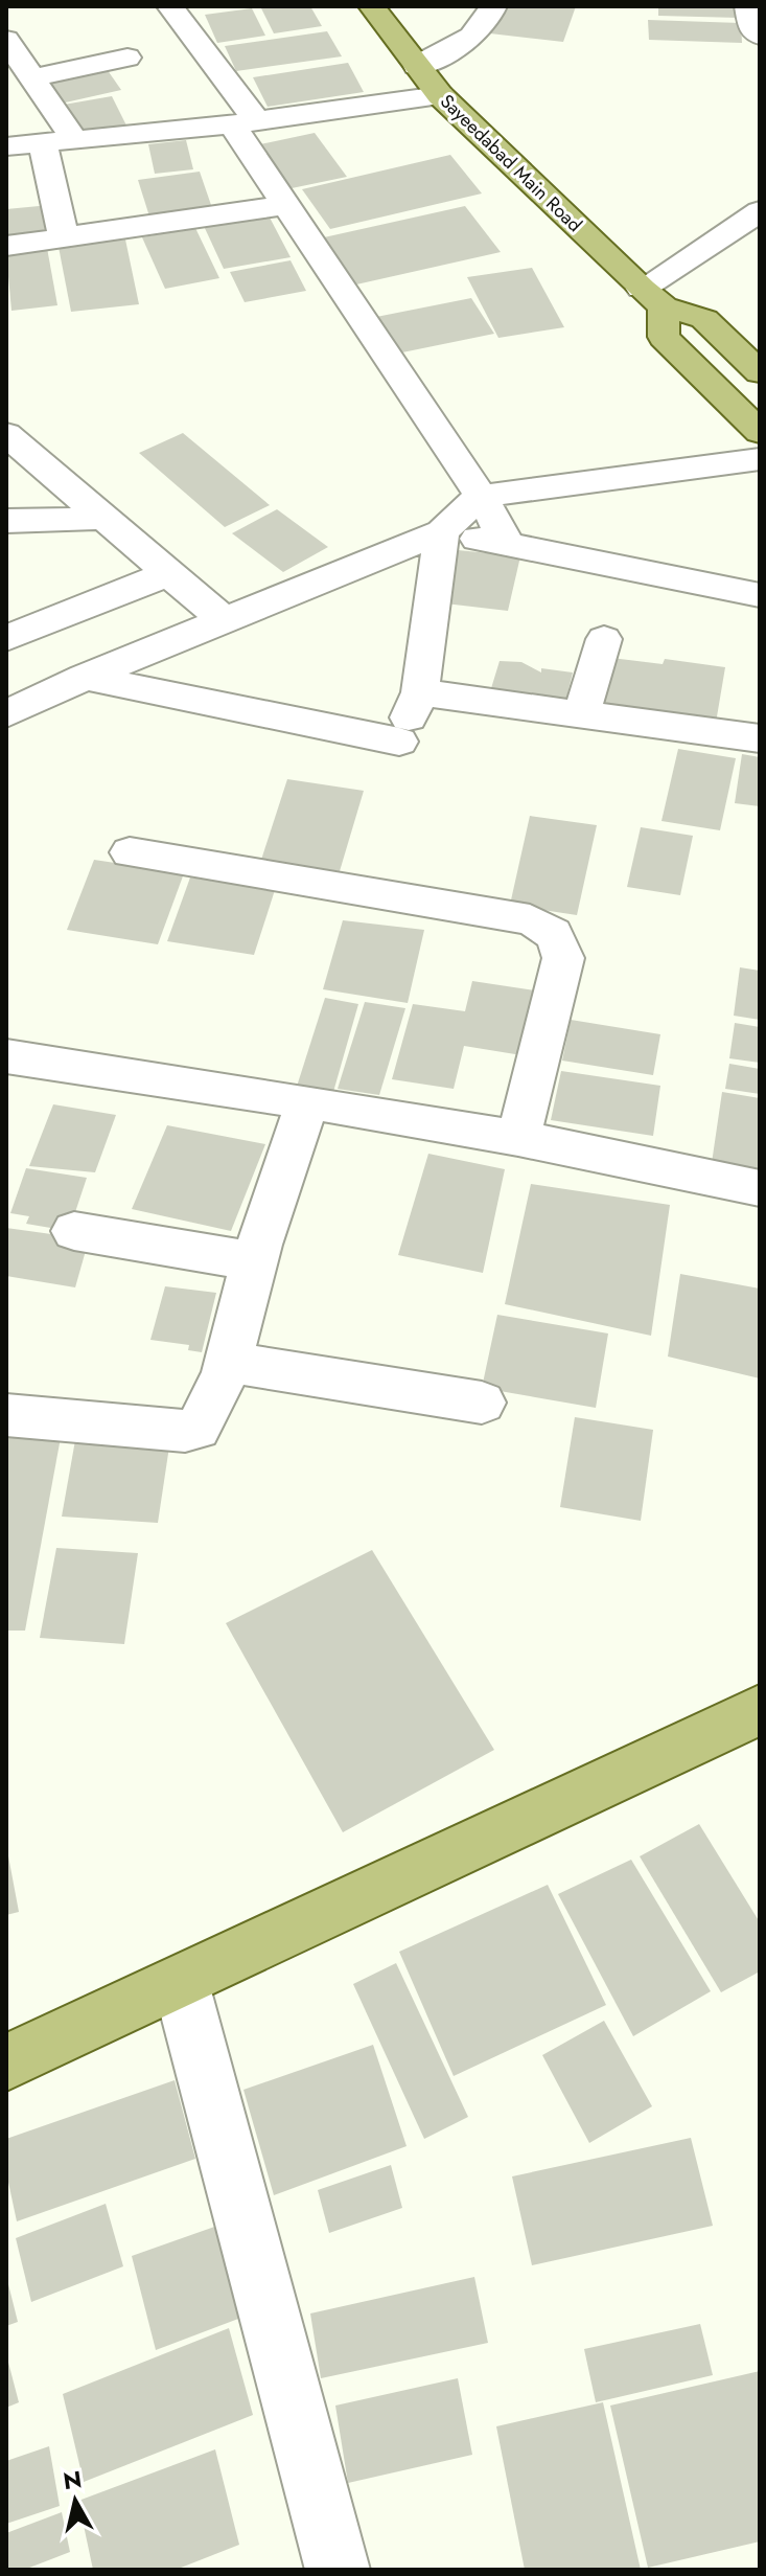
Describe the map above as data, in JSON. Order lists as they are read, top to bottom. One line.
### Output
{"streets":{"main road":["Sayeedabad Main Road"]},"north":"top"}
